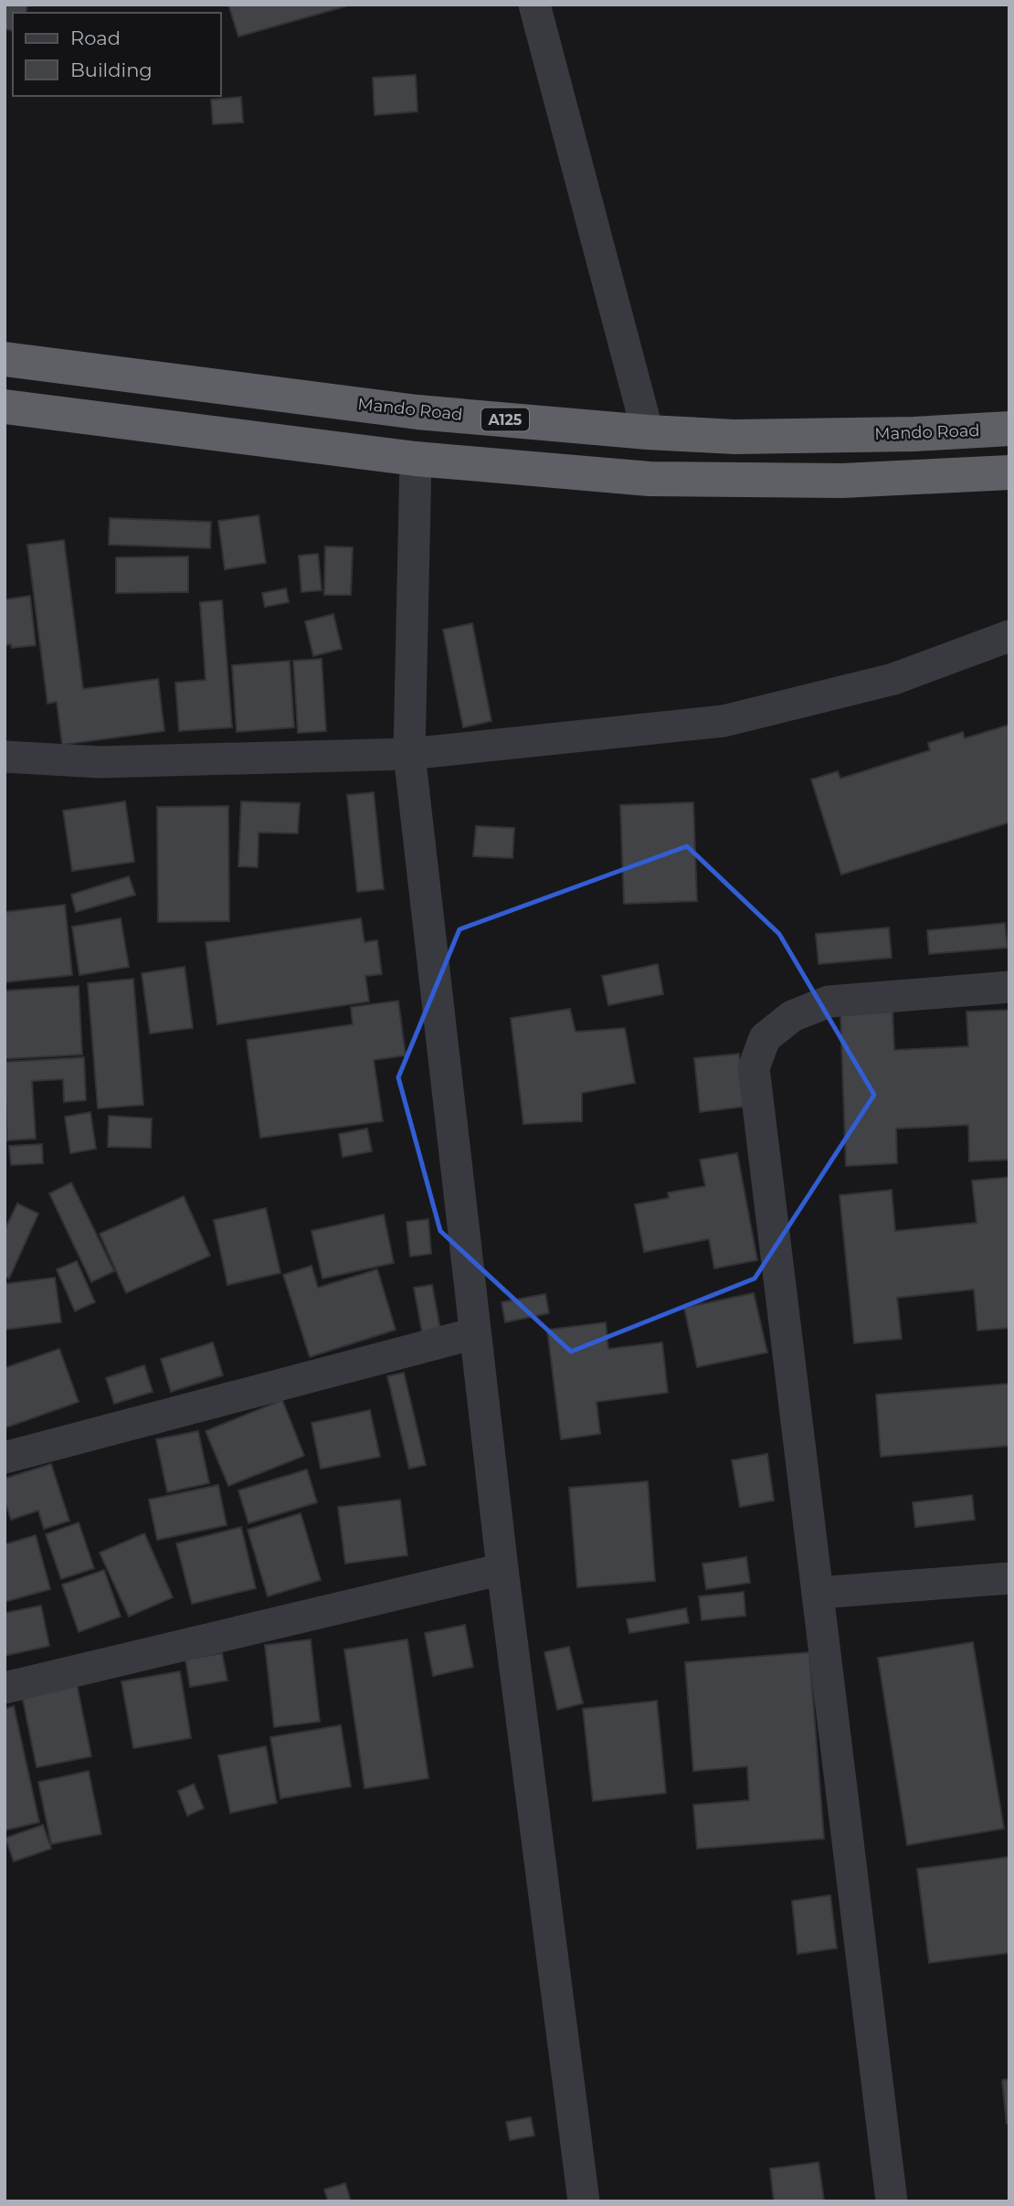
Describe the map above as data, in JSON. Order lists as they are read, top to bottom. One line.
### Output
{"streets":{"highway":["Mando Road","A125"]},"legend":["Road","Building"]}
